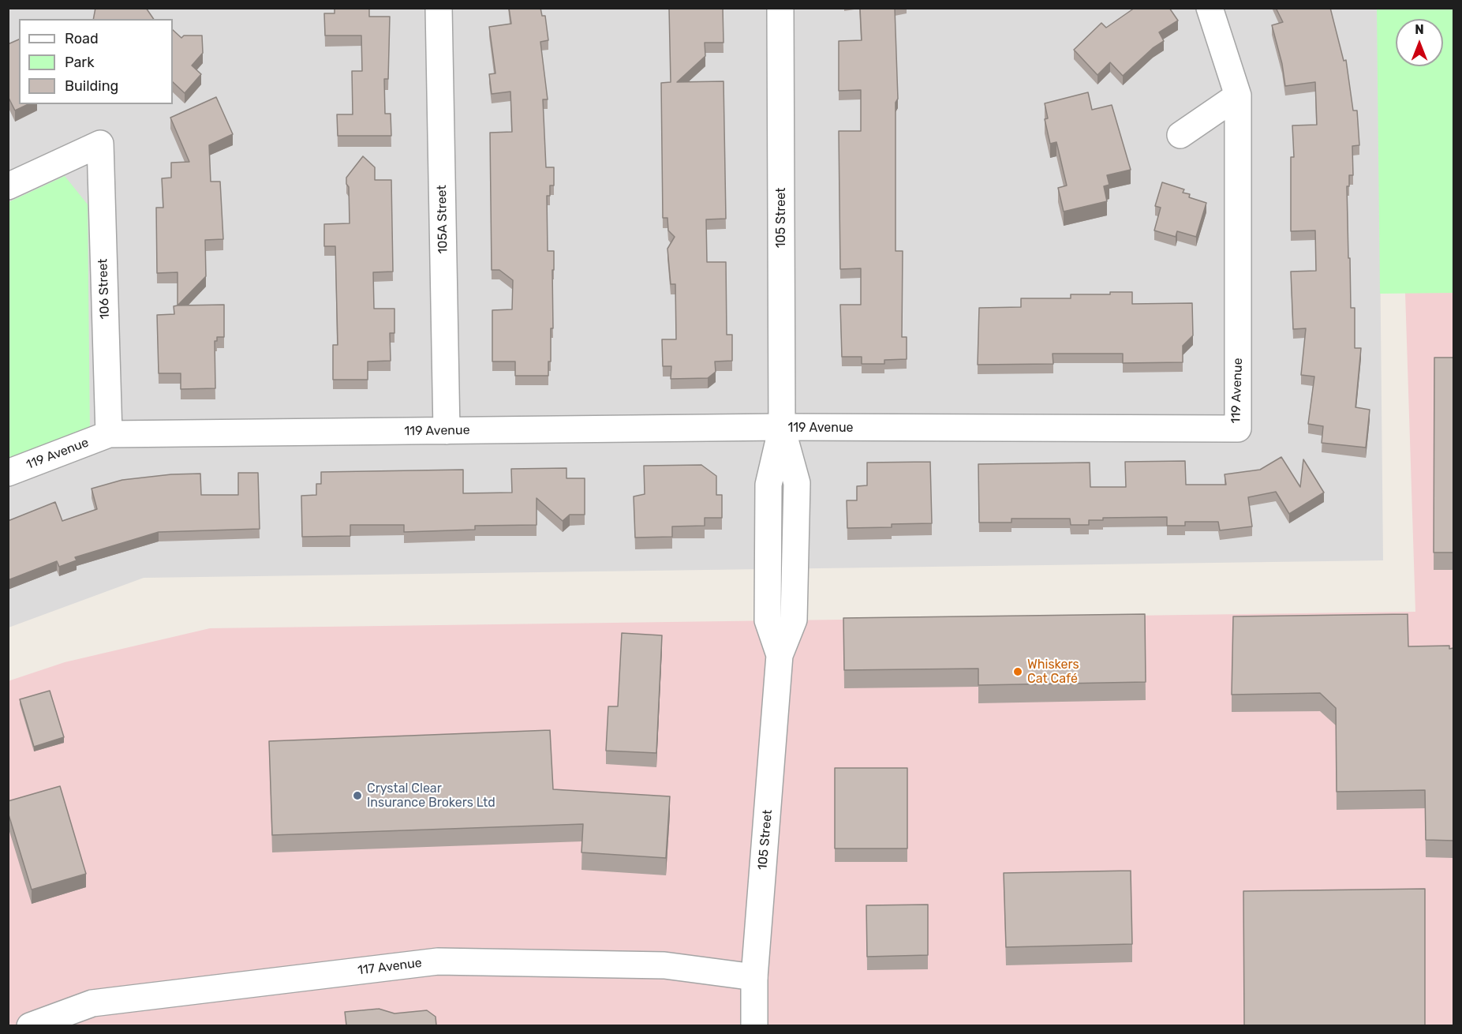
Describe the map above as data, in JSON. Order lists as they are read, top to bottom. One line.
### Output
{"streets":{"street":["105 Street","105A Street","106 Street","119 Avenue","117 Avenue"]},"crossings":[["105 Street","119 Avenue"],["105 Street","117 Avenue"],["105A Street","119 Avenue"],["106 Street","119 Avenue"]],"places":["Whiskers Cat Café","Crystal Clear Insurance Brokers Ltd"],"legend":["Road","Park","Building"],"north":"top"}
